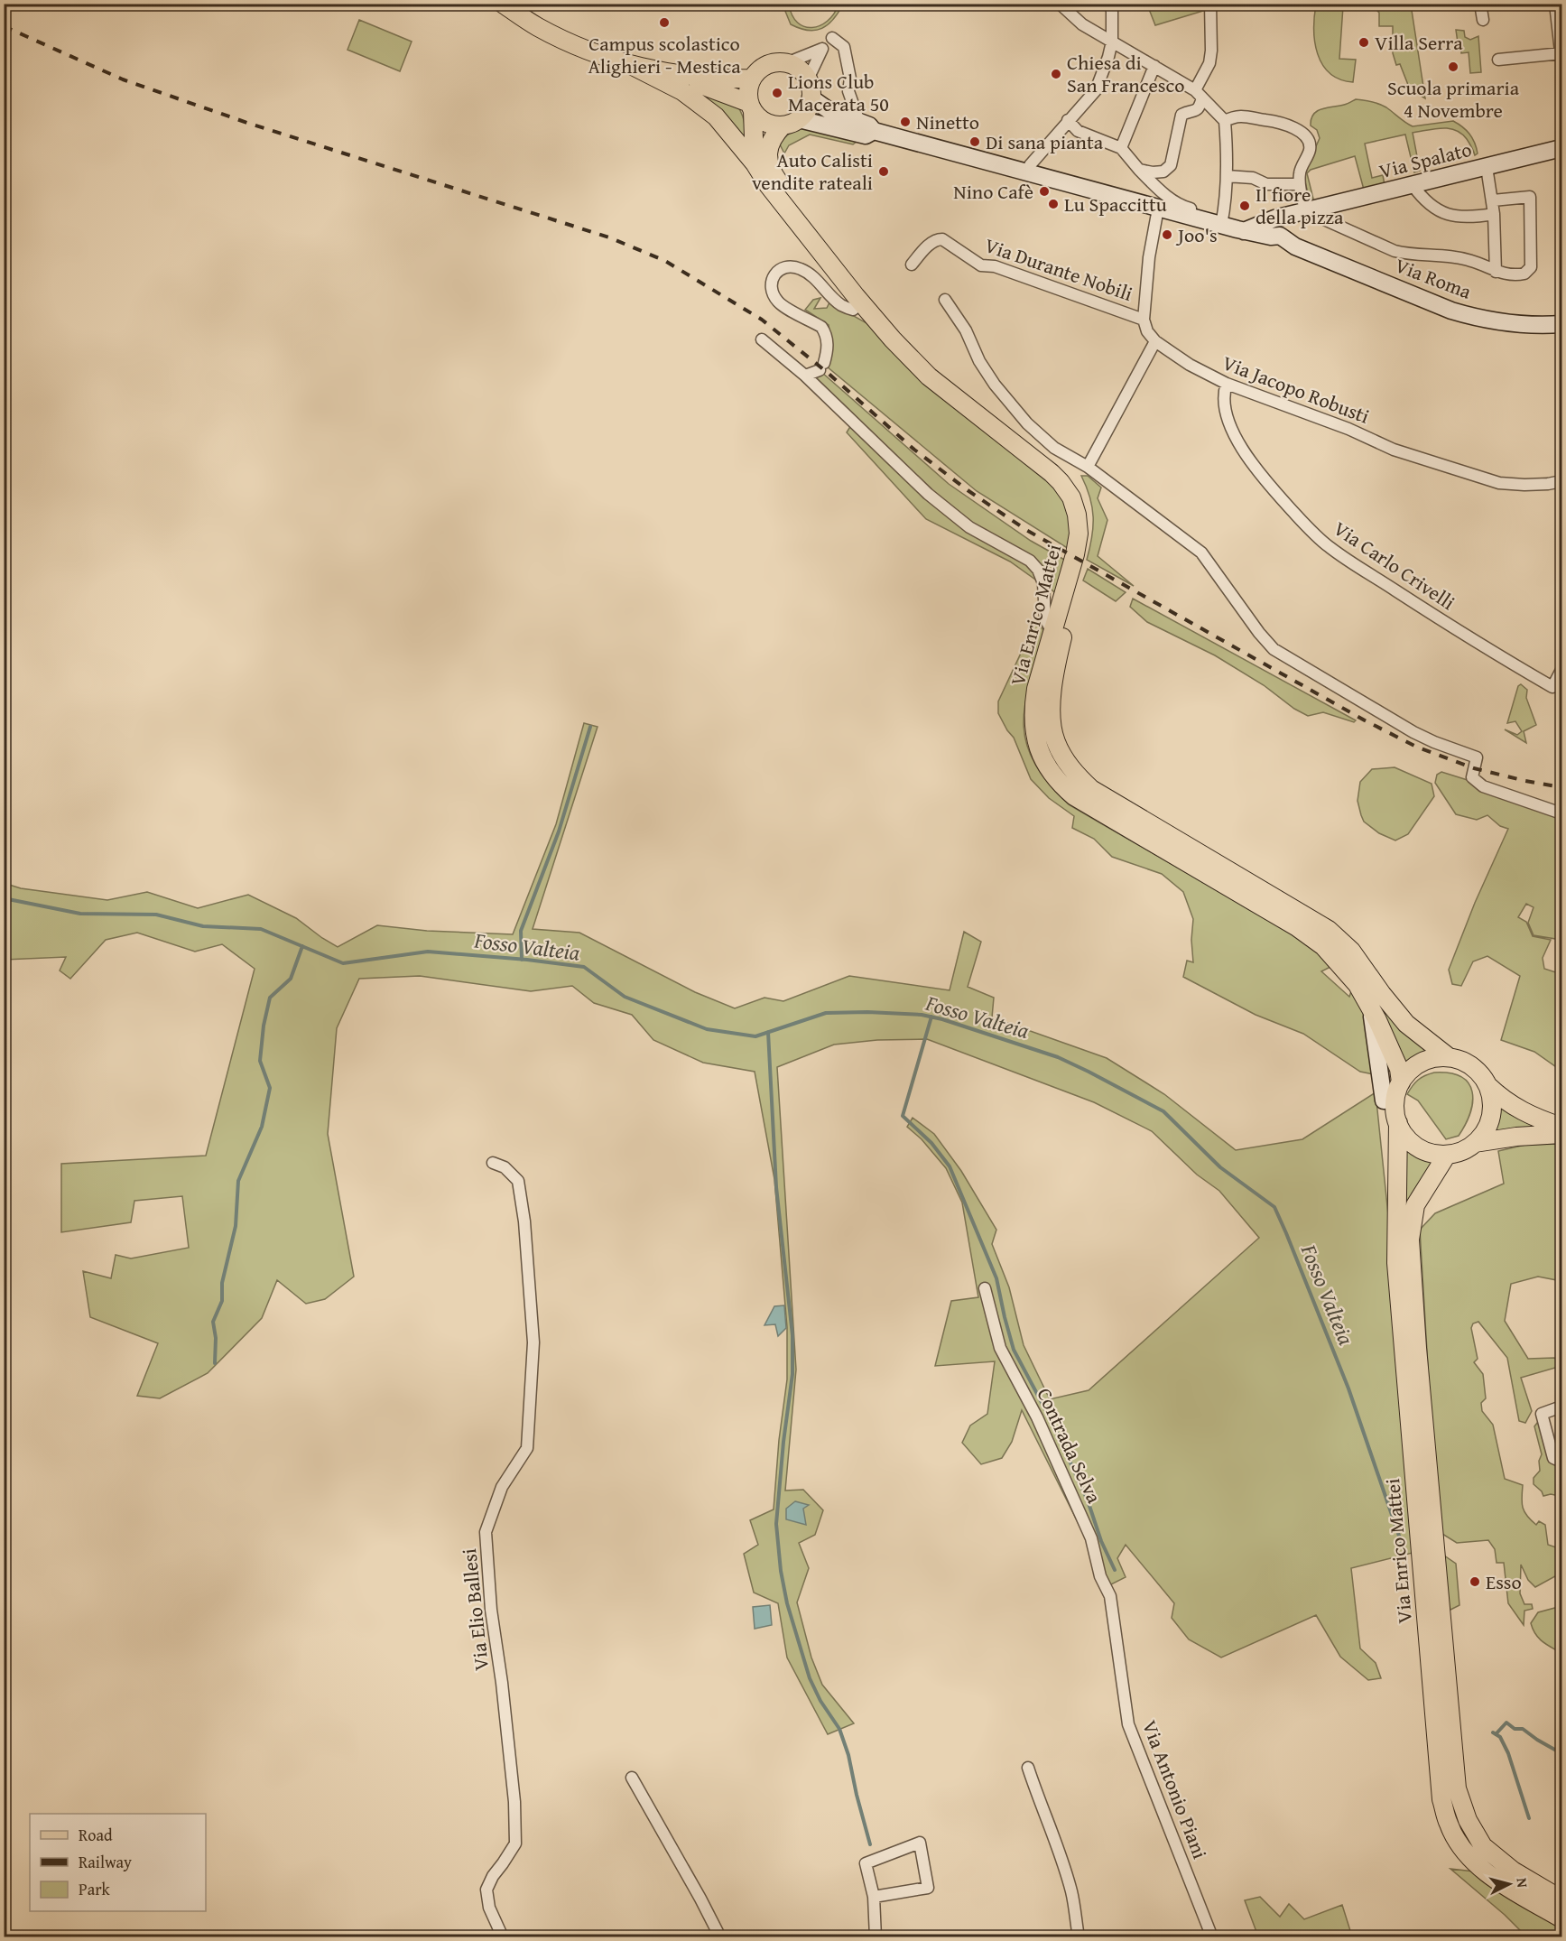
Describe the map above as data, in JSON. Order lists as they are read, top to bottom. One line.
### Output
{"streets":{"main road":["Via Spalato","Via Roma","Via Enrico Mattei"],"street":["Via Durante Nobili","Via Jacopo Robusti","Via Carlo Crivelli","Contrada Selva","Via Elio Ballesi","Via Antonio Piani"]},"crossings":[["Via Spalato","Via Roma"],["Via Durante Nobili","Via Jacopo Robusti"],["Via Roma","Via Enrico Mattei"],["Via Jacopo Robusti","Via Carlo Crivelli"],["Contrada Selva","Via Antonio Piani"]],"water":["Fosso Valteia"],"places":["Campus scolastico Alighieri - Mestica","Villa Serra","Scuola primaria 4 Novembre","Chiesa di San Francesco","Lions Club Macerata 50","Ninetto","Di sana pianta","Auto Calisti vendite rateali","Nino Cafè","Lu Spaccittu","Il fiore della pizza","Joo's","Esso"],"legend":["Road","Railway","Park"],"north":"right"}
